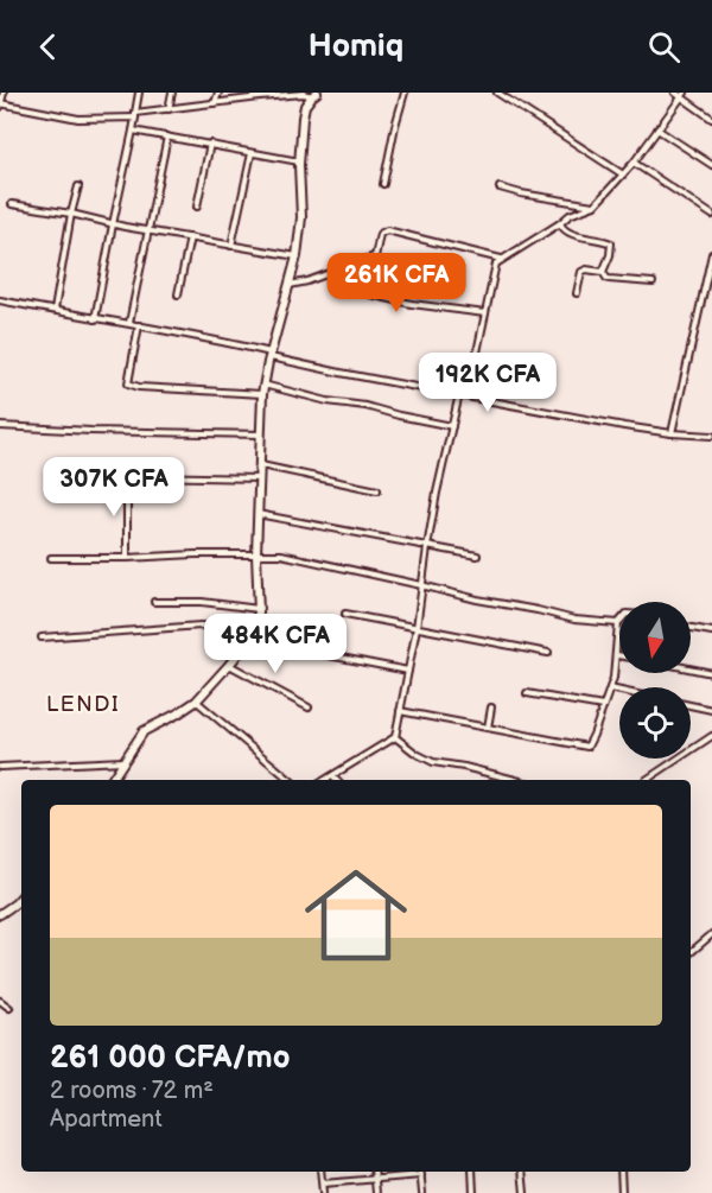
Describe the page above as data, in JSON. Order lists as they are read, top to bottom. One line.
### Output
{"districts":["LENDI"],"north":"bottom","page":{"header":"Homiq","price":["261K CFA","192K CFA","307K CFA","484K CFA"],"list":[{"name":"261 000 CFA/mo","note":"2 rooms · 72 m² · Apartment"}]}}
